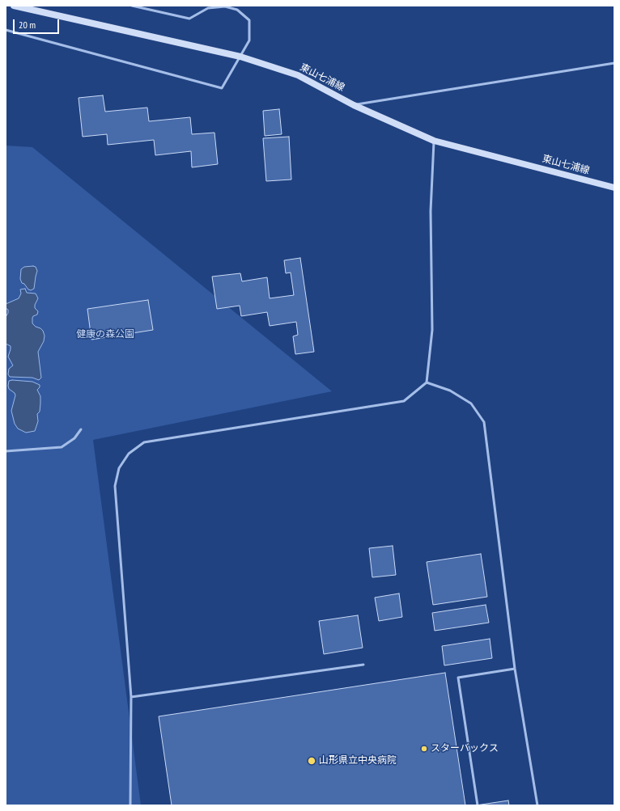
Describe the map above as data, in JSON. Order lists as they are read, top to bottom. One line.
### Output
{"streets":{"main road":["東山七浦線"]},"parks":["健康の森公園"],"places":["スターバックス","山形県立中央病院"],"scale_bar":"20 m"}
